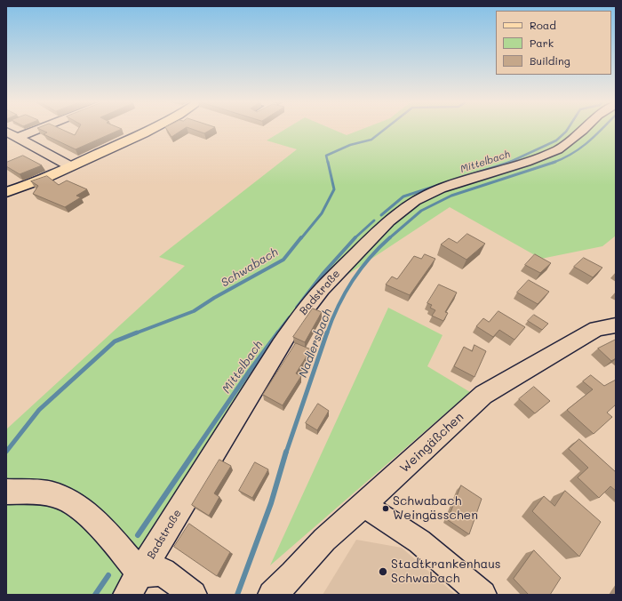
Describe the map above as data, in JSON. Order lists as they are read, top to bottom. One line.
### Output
{"streets":{"street":["Badstraße","Weingäßchen"]},"water":["Mittelbach","Schwabach","Nadlersbach"],"places":["Schwabach Weingässchen","Stadtkrankenhaus Schwabach"],"legend":["Road","Park","Building"]}
